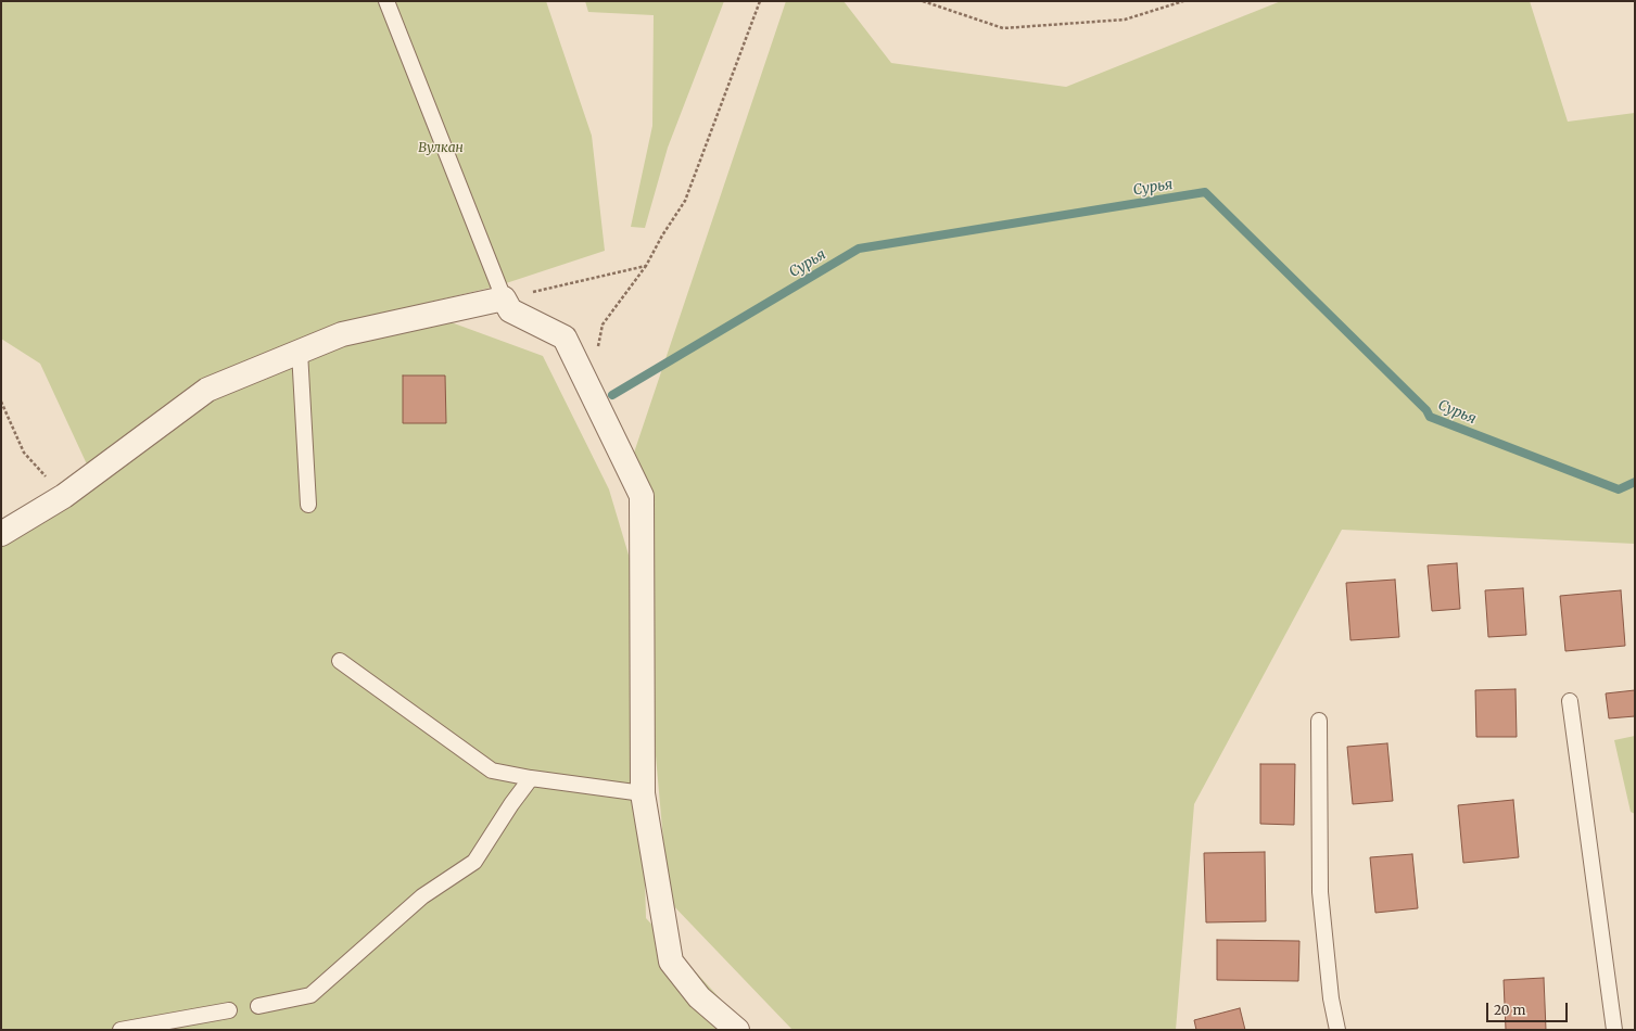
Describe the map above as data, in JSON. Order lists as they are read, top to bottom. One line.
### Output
{"water":["Сурья"],"parks":["Вулкан"],"scale_bar":"20 m"}
